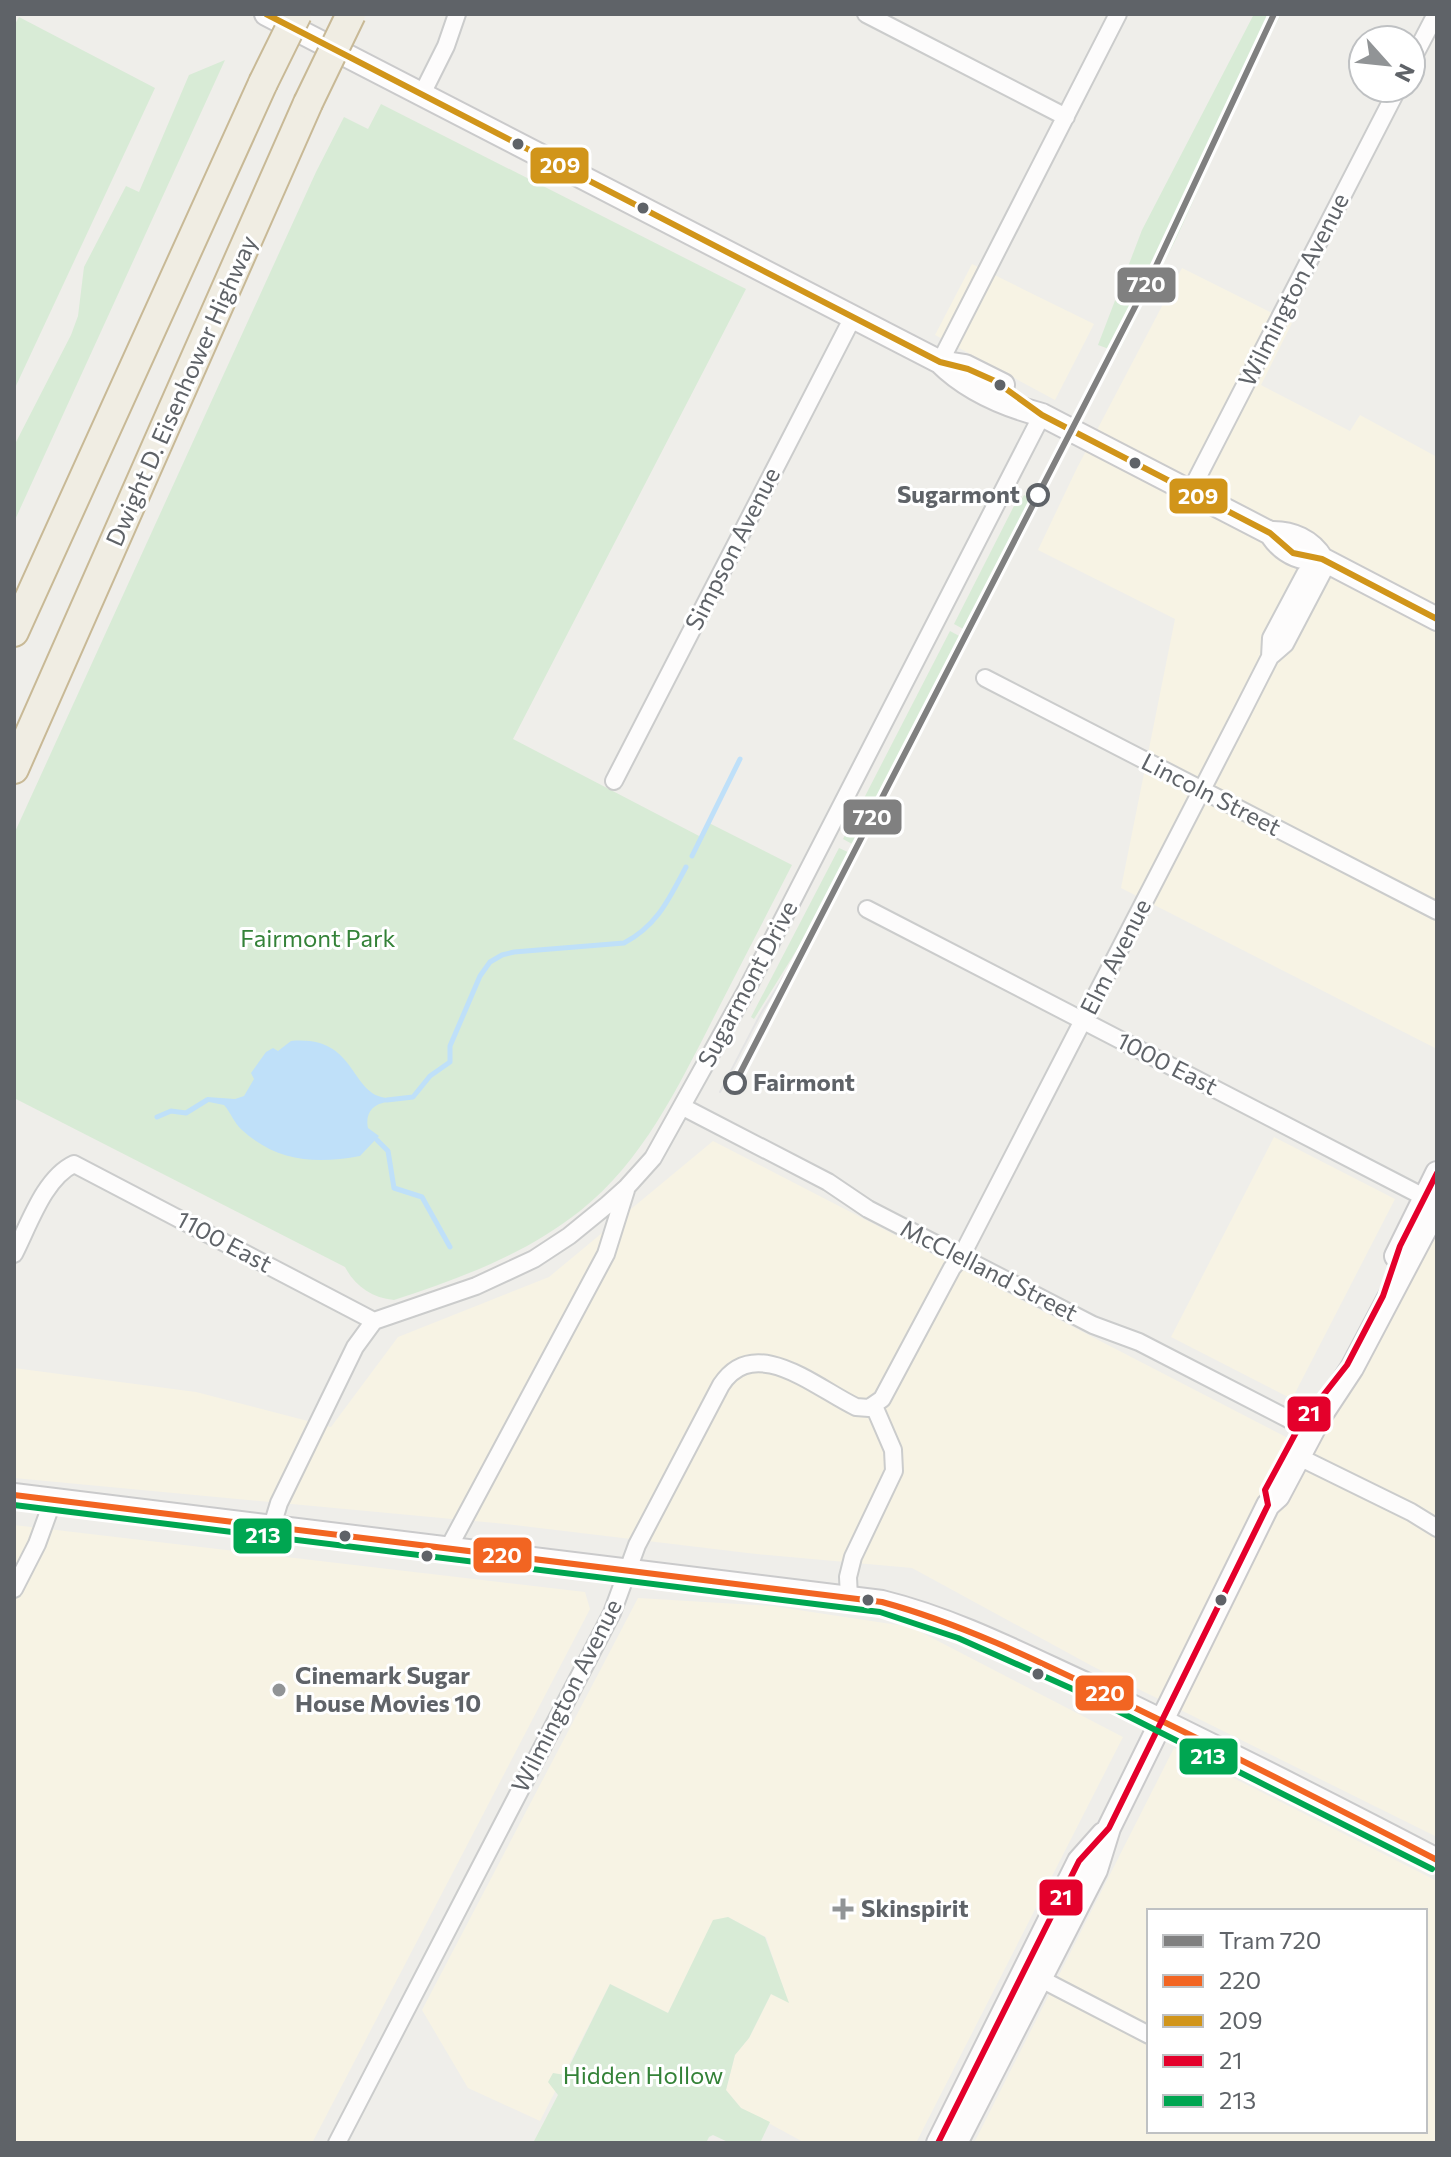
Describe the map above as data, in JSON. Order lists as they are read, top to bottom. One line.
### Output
{"streets":{"highway":["Dwight D. Eisenhower Highway"],"street":["Wilmington Avenue","Simpson Avenue","Lincoln Street","Elm Avenue","Sugarmont Drive","1000 East","1100 East","McClelland Street"]},"crossings":[["Lincoln Street","Elm Avenue"],["Elm Avenue","1000 East"],["Elm Avenue","McClelland Street"],["Sugarmont Drive","McClelland Street"]],"parks":["Fairmont Park","Hidden Hollow"],"places":{"other":["Sugarmont","Fairmont","Cinemark Sugar House Movies 10"],"health":["Skinspirit"]},"lines":["tram line 720","transit line 209","transit line 21","transit line 220","transit line 213"],"legend":["Tram 720","220","209","21","213"],"north":"bottom right"}
